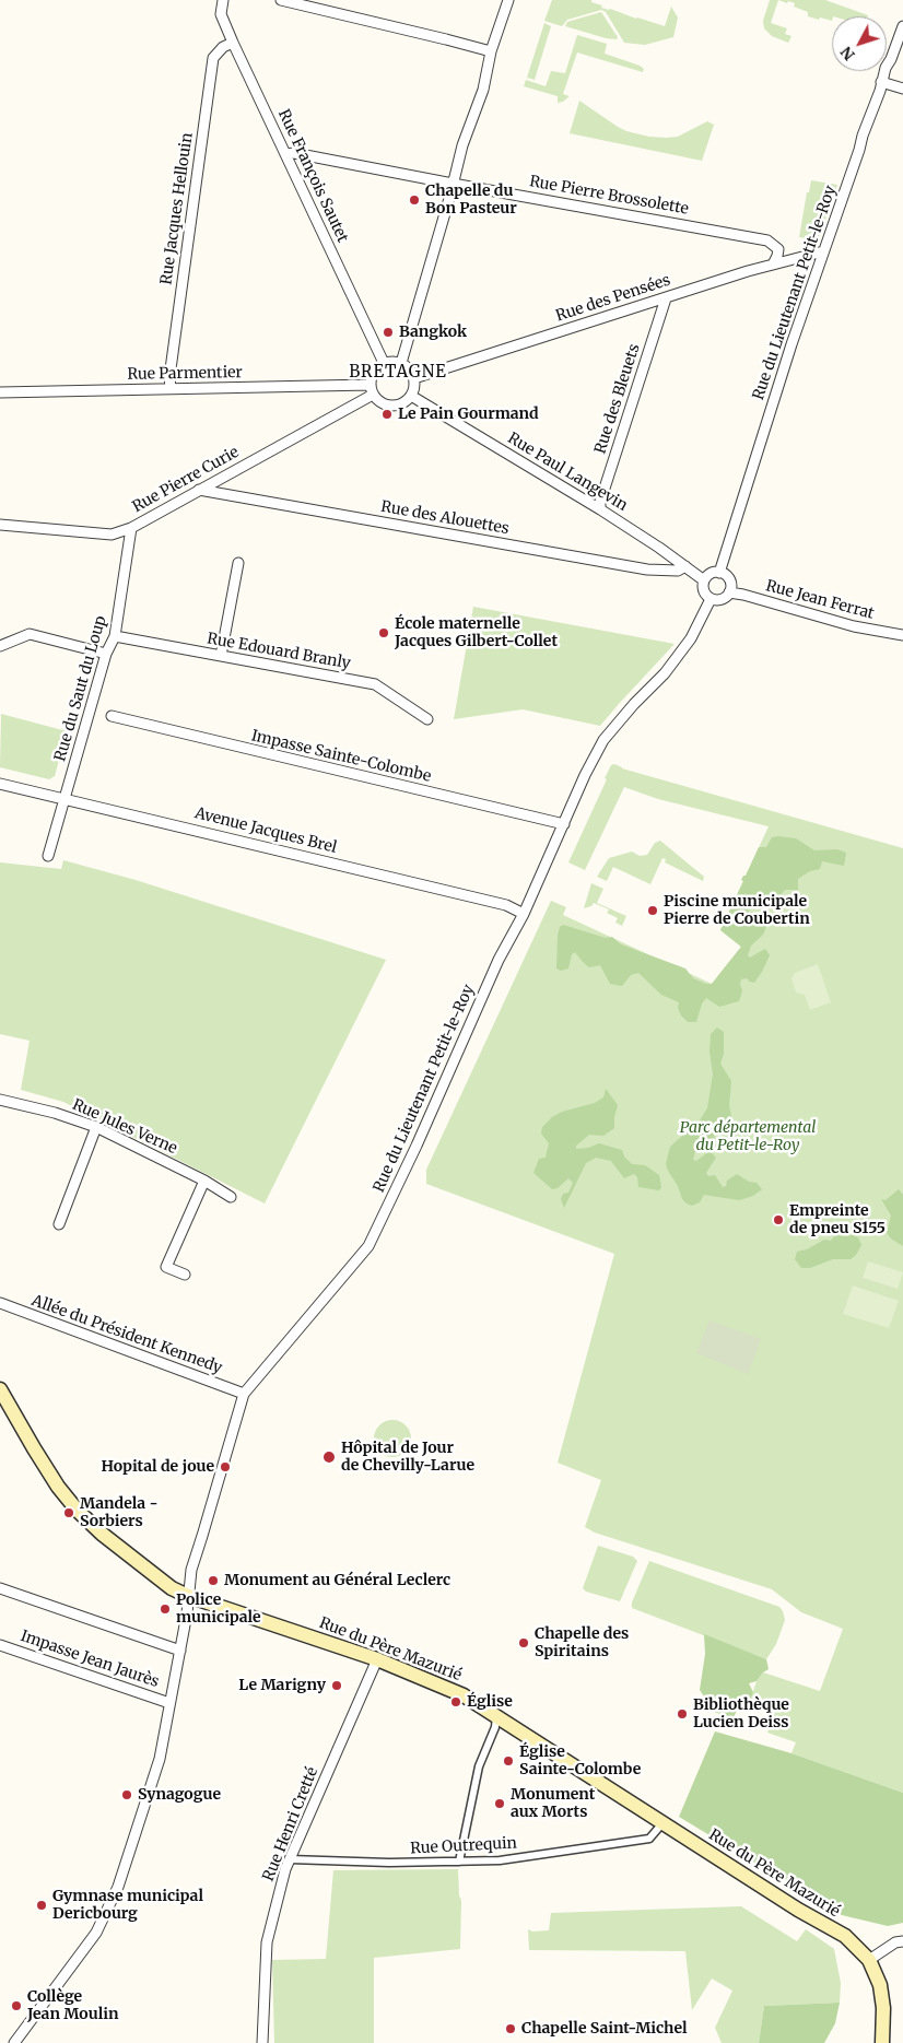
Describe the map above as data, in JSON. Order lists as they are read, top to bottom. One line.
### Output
{"streets":{"main road":["Rue du Père Mazurié"],"street":["Rue François Sautet","Rue Pierre Brossolette","Rue Jacques Hellouin","Rue du Lieutenant Petit-le-Roy","Rue des Pensées","Rue Parmentier","Rue des Bleuets","Rue Paul Langevin","Rue Pierre Curie","Rue des Alouettes","Rue Jean Ferrat","Rue Edouard Branly","Rue du Saut du Loup","Impasse Sainte-Colombe","Avenue Jacques Brel","Rue Jules Verne","Allée du Président Kennedy","Impasse Jean Jaurès","Rue Henri Cretté","Rue Outrequin"]},"crossings":[["Rue François Sautet","Rue Pierre Brossolette"],["Rue François Sautet","Rue Jacques Hellouin"],["Rue François Sautet","Rue des Pensées"],["Rue François Sautet","Rue Parmentier"],["Rue François Sautet","Rue Paul Langevin"],["Rue François Sautet","Rue Pierre Curie"],["Rue Pierre Brossolette","Rue des Pensées"],["Rue Jacques Hellouin","Rue Parmentier"],["Rue du Lieutenant Petit-le-Roy","Rue des Pensées"],["Rue du Lieutenant Petit-le-Roy","Rue Paul Langevin"],["Rue du Lieutenant Petit-le-Roy","Rue Jean Ferrat"],["Rue du Lieutenant Petit-le-Roy","Impasse Sainte-Colombe"],["Rue du Lieutenant Petit-le-Roy","Avenue Jacques Brel"],["Rue du Lieutenant Petit-le-Roy","Allée du Président Kennedy"],["Rue du Lieutenant Petit-le-Roy","Rue du Père Mazurié"],["Rue du Lieutenant Petit-le-Roy","Impasse Jean Jaurès"],["Rue des Pensées","Rue Parmentier"],["Rue des Pensées","Rue des Bleuets"],["Rue des Pensées","Rue Paul Langevin"],["Rue des Pensées","Rue Pierre Curie"],["Rue Parmentier","Rue Paul Langevin"],["Rue Parmentier","Rue Pierre Curie"],["Rue des Bleuets","Rue Paul Langevin"],["Rue Paul Langevin","Rue Pierre Curie"],["Rue Paul Langevin","Rue des Alouettes"],["Rue Paul Langevin","Rue Jean Ferrat"],["Rue Pierre Curie","Rue des Alouettes"],["Rue Pierre Curie","Rue du Saut du Loup"],["Rue Edouard Branly","Rue du Saut du Loup"],["Rue du Saut du Loup","Avenue Jacques Brel"],["Rue du Père Mazurié","Rue Henri Cretté"],["Rue du Père Mazurié","Rue Outrequin"],["Rue Henri Cretté","Rue Outrequin"]],"districts":["BRETAGNE"],"parks":["Parc départemental du Petit-le-Roy"],"places":["Chapelle du Bon Pasteur","Bangkok","Le Pain Gourmand","École maternelle Jacques Gilbert-Collet","Piscine municipale Pierre de Coubertin","Empreinte de pneu S155","Hôpital de Jour de Chevilly-Larue","Hopital de joue","Mandela - Sorbiers","Monument au Général Leclerc","Police municipale","Chapelle des Spiritains","Le Marigny","Église","Bibliothèque Lucien Deiss","Église Sainte-Colombe","Synagogue","Monument aux Morts","Gymnase municipal Dericbourg","Collège Jean Moulin","Chapelle Saint-Michel"],"north":"bottom left"}
